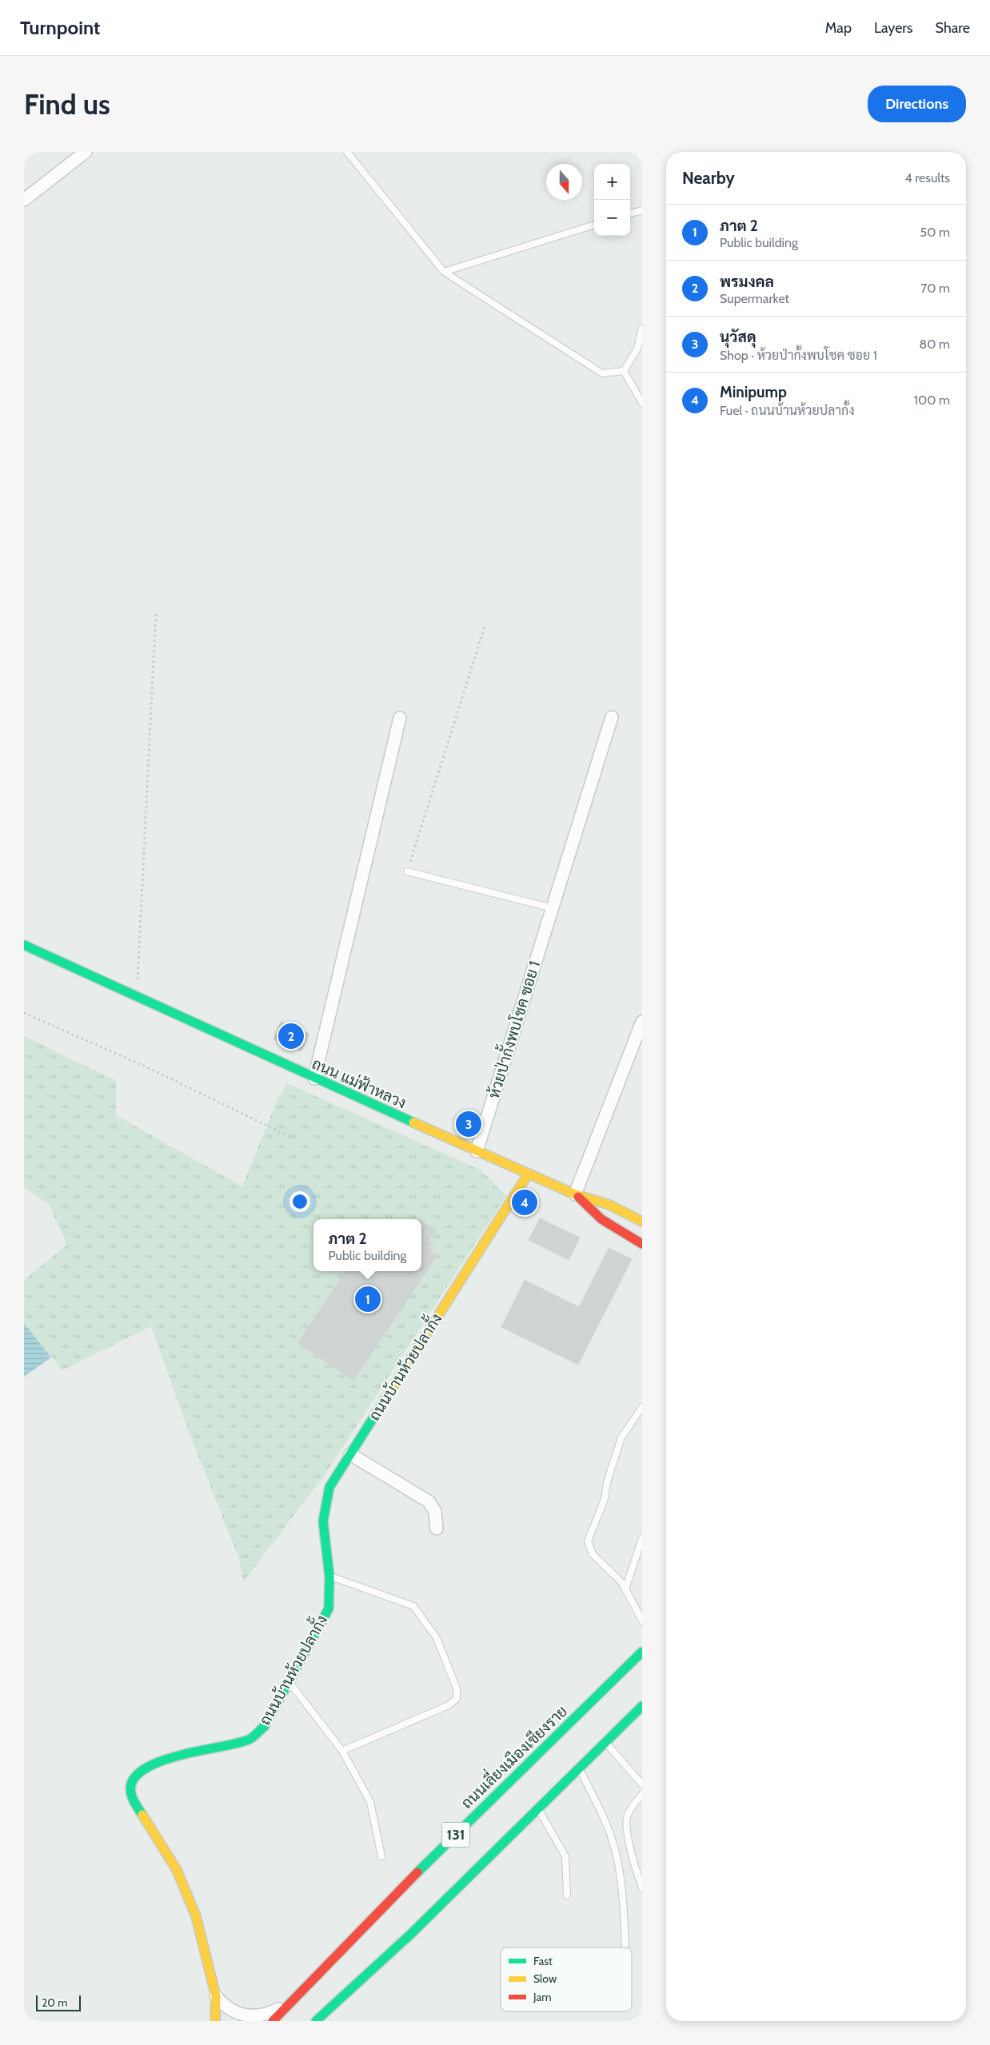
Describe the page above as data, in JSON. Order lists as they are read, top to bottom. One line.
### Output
{"streets":{"main road":["ถนน แม่ฟ้าหลวง","ถนนบ้านห้วยปลากั้ง","ถนนเลี่ยงเมืองเชียงราย","131"],"street":["ห้วยป่ากั้งพบโชค ซอย 1"]},"crossings":[["ห้วยป่ากั้งพบโชค ซอย 1","ถนน แม่ฟ้าหลวง"],["ถนน แม่ฟ้าหลวง","ถนนบ้านห้วยปลากั้ง"]],"legend":["Fast","Slow","Jam"],"scale_bar":"20 m","north":"bottom","page":{"header":"Turnpoint","nav":["Map","Layers","Share"],"buttons":"Directions","title":"Find us","heading":["Nearby","4 results"],"map_buttons":["+","−"],"list":[{"mark":"1","name":"ภาต 2","note":"Public building","value":"50 m"},{"mark":"2","name":"พรมงคล","note":"Supermarket","value":"70 m"},{"mark":"3","name":"นุวัสดุ","note":"Shop · ห้วยป่ากั้งพบโชค ซอย 1","value":"80 m"},{"mark":"4","name":"Minipump","note":"Fuel · ถนนบ้านห้วยปลากั้ง","value":"100 m"}],"pins":["2","3","4","1"],"popup":["ภาต 2","Public building"],"scale":"20 m"}}
